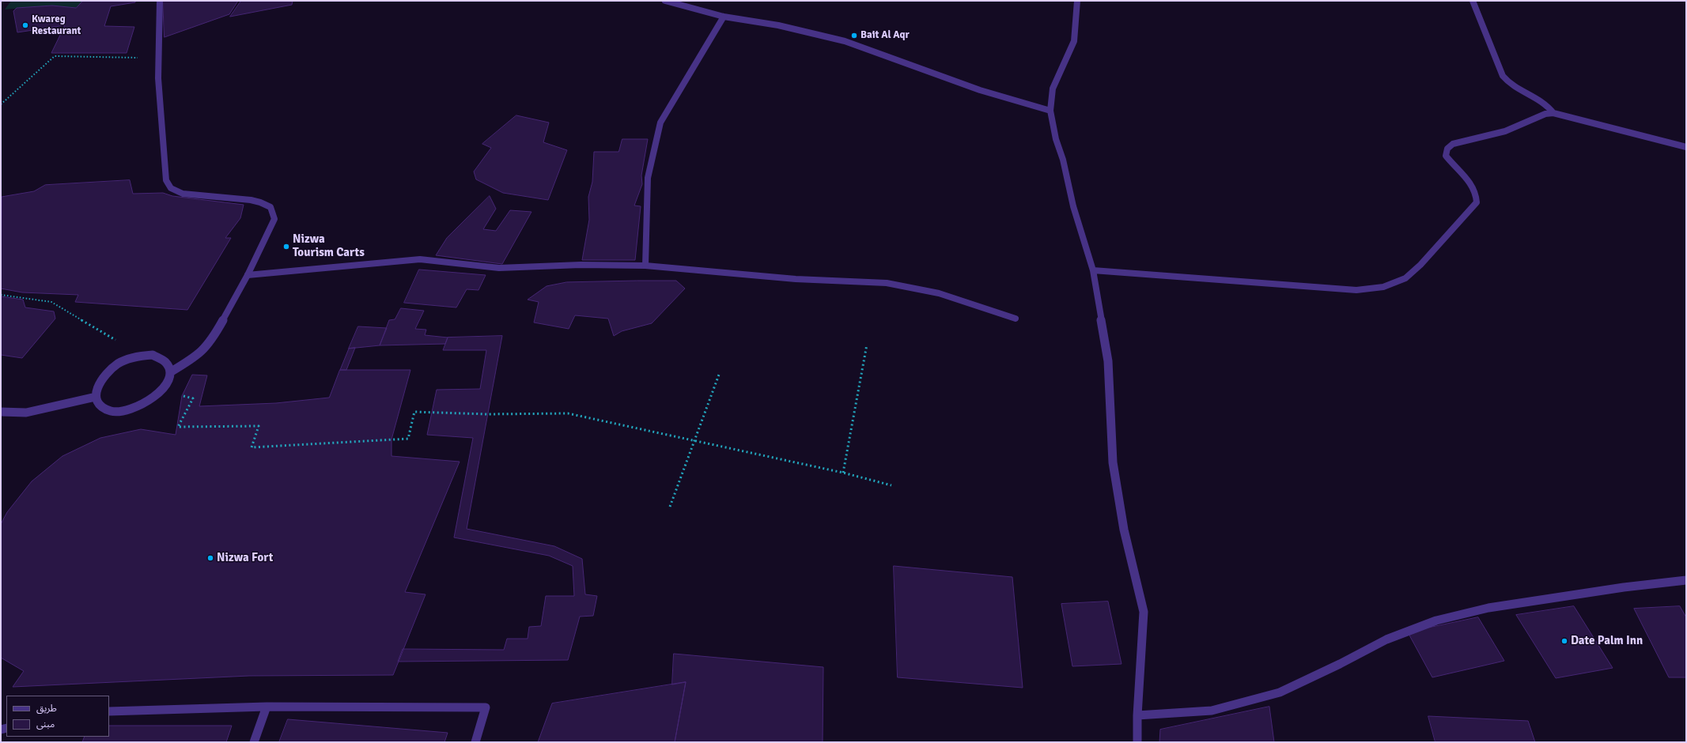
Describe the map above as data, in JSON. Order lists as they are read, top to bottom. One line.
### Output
{"places":["Kwareg Restaurant","Bait Al Aqr","Nizwa Tourism Carts","Nizwa Fort","Date Palm Inn"],"legend":["طريق","مبنى"]}
